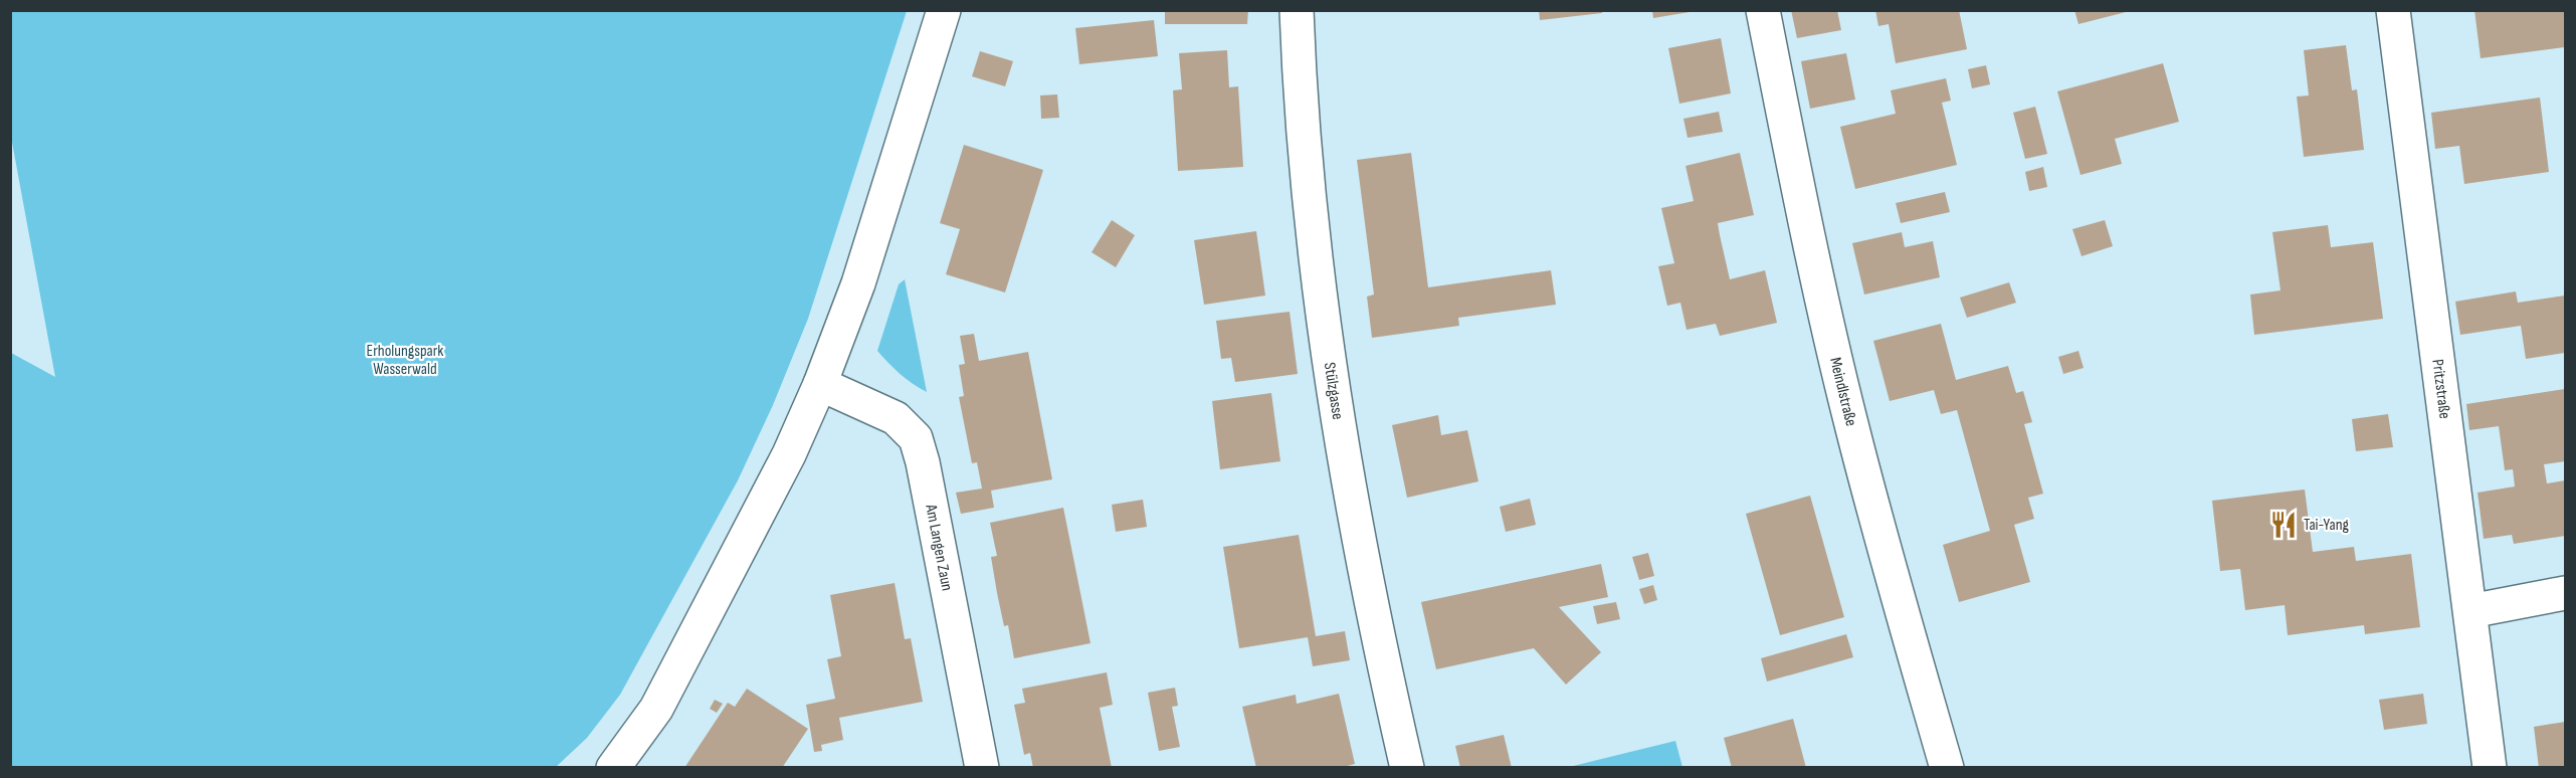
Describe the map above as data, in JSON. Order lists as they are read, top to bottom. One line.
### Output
{"streets":{"street":["Pritzstraße","Stülzgasse","Meindlstraße","Am Langen Zaun"]},"parks":["Erholungspark Wasserwald"],"places":{"restaurant":["Tai-Yang"]}}
